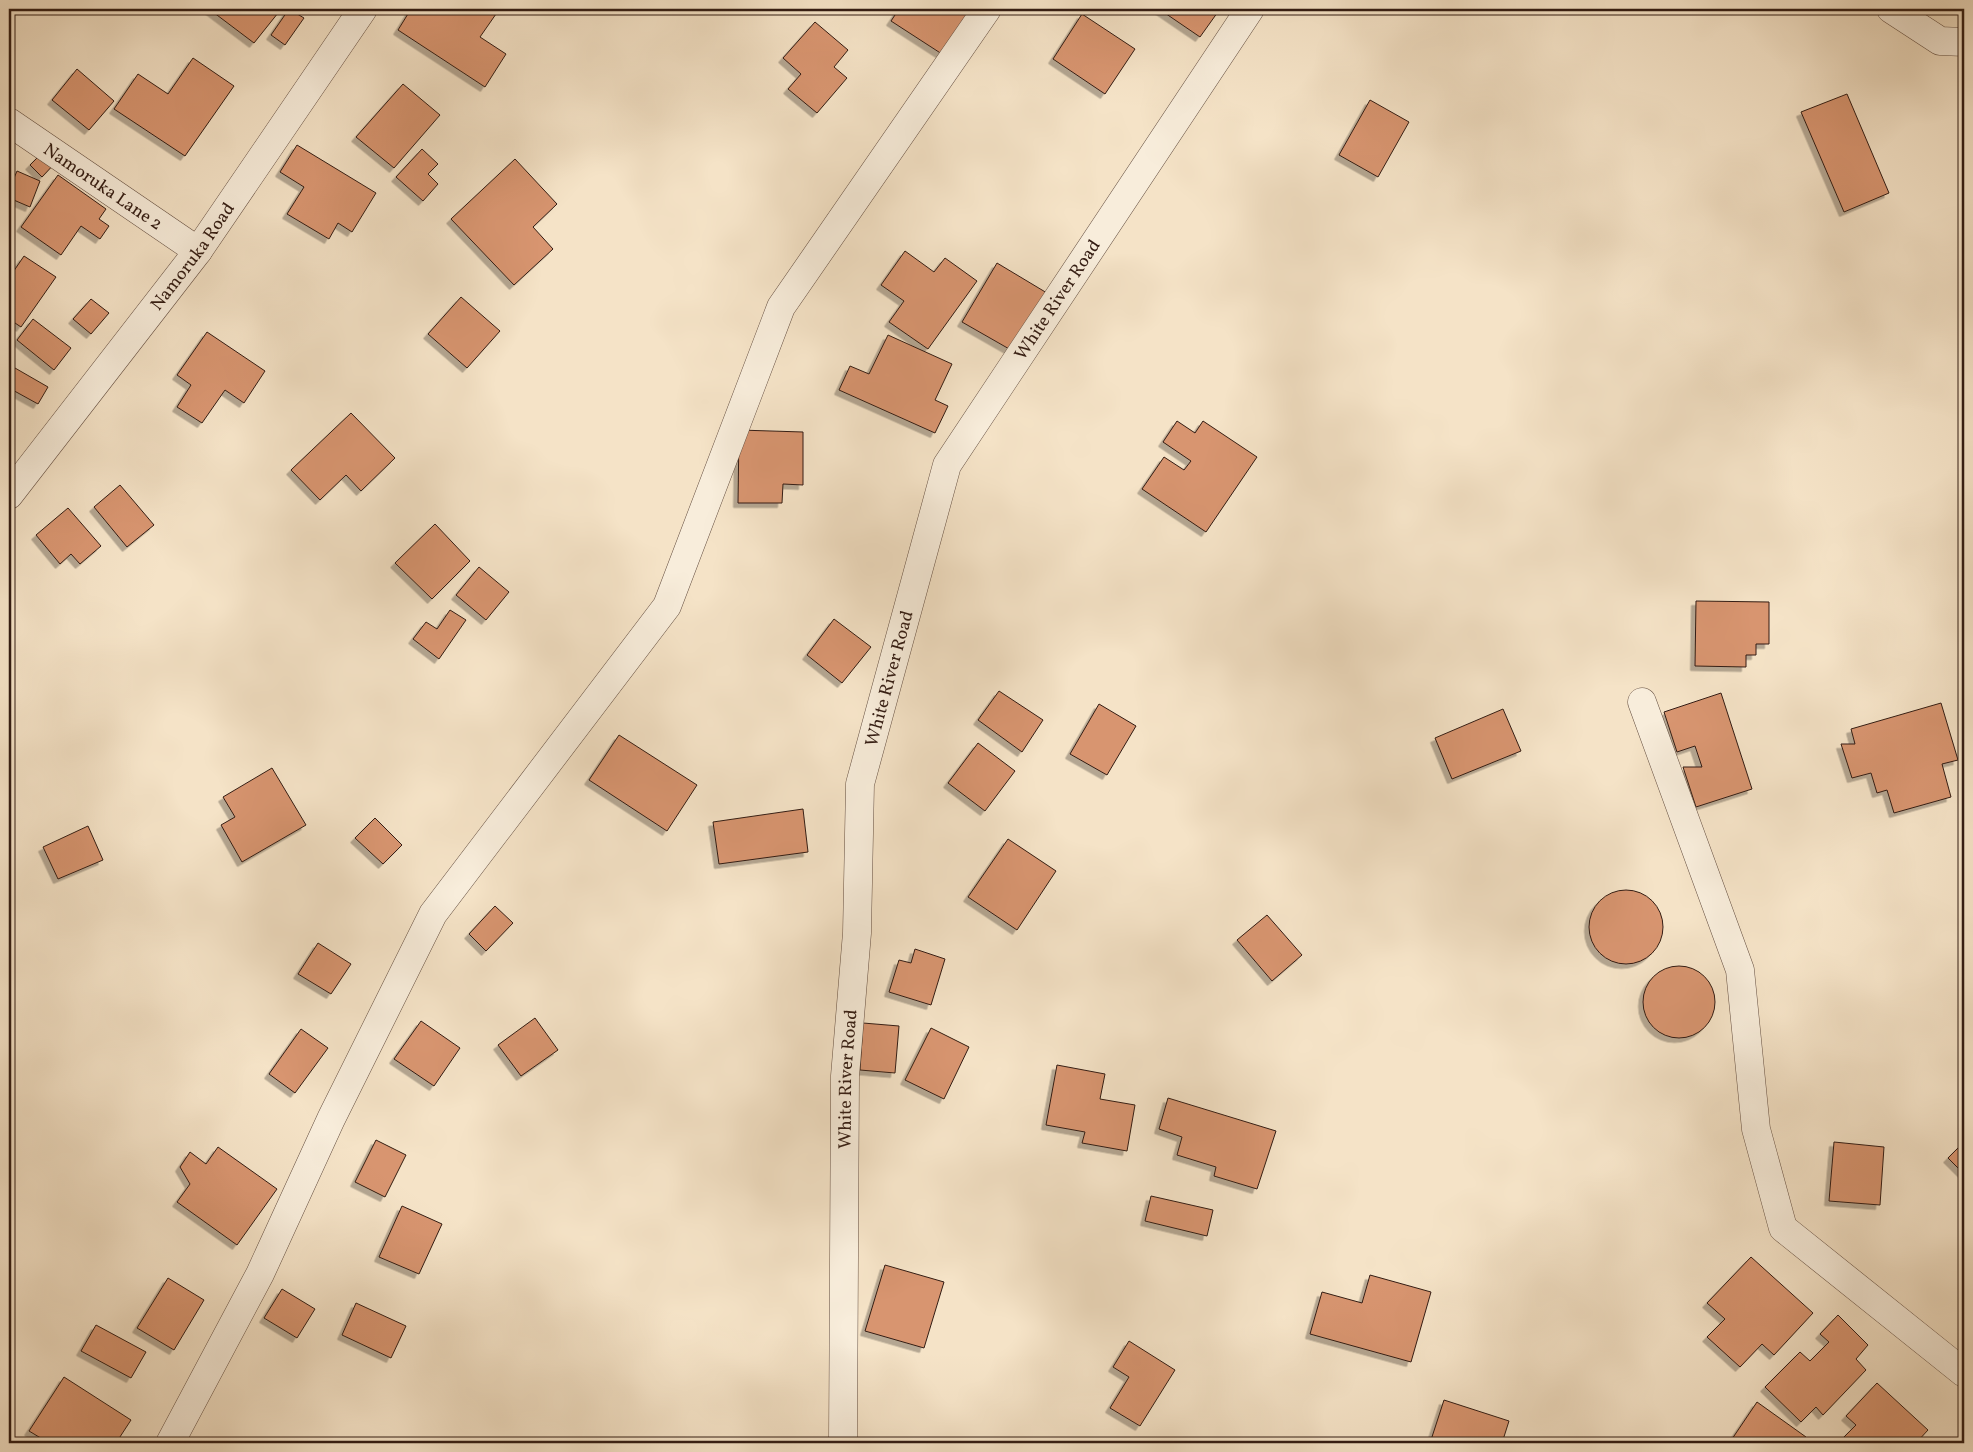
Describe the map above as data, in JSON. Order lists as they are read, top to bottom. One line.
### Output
{"streets":{"street":["Namoruka Lane 2","Namoruka Road","White River Road"]},"crossings":[["Namoruka Lane 2","Namoruka Road"]]}
